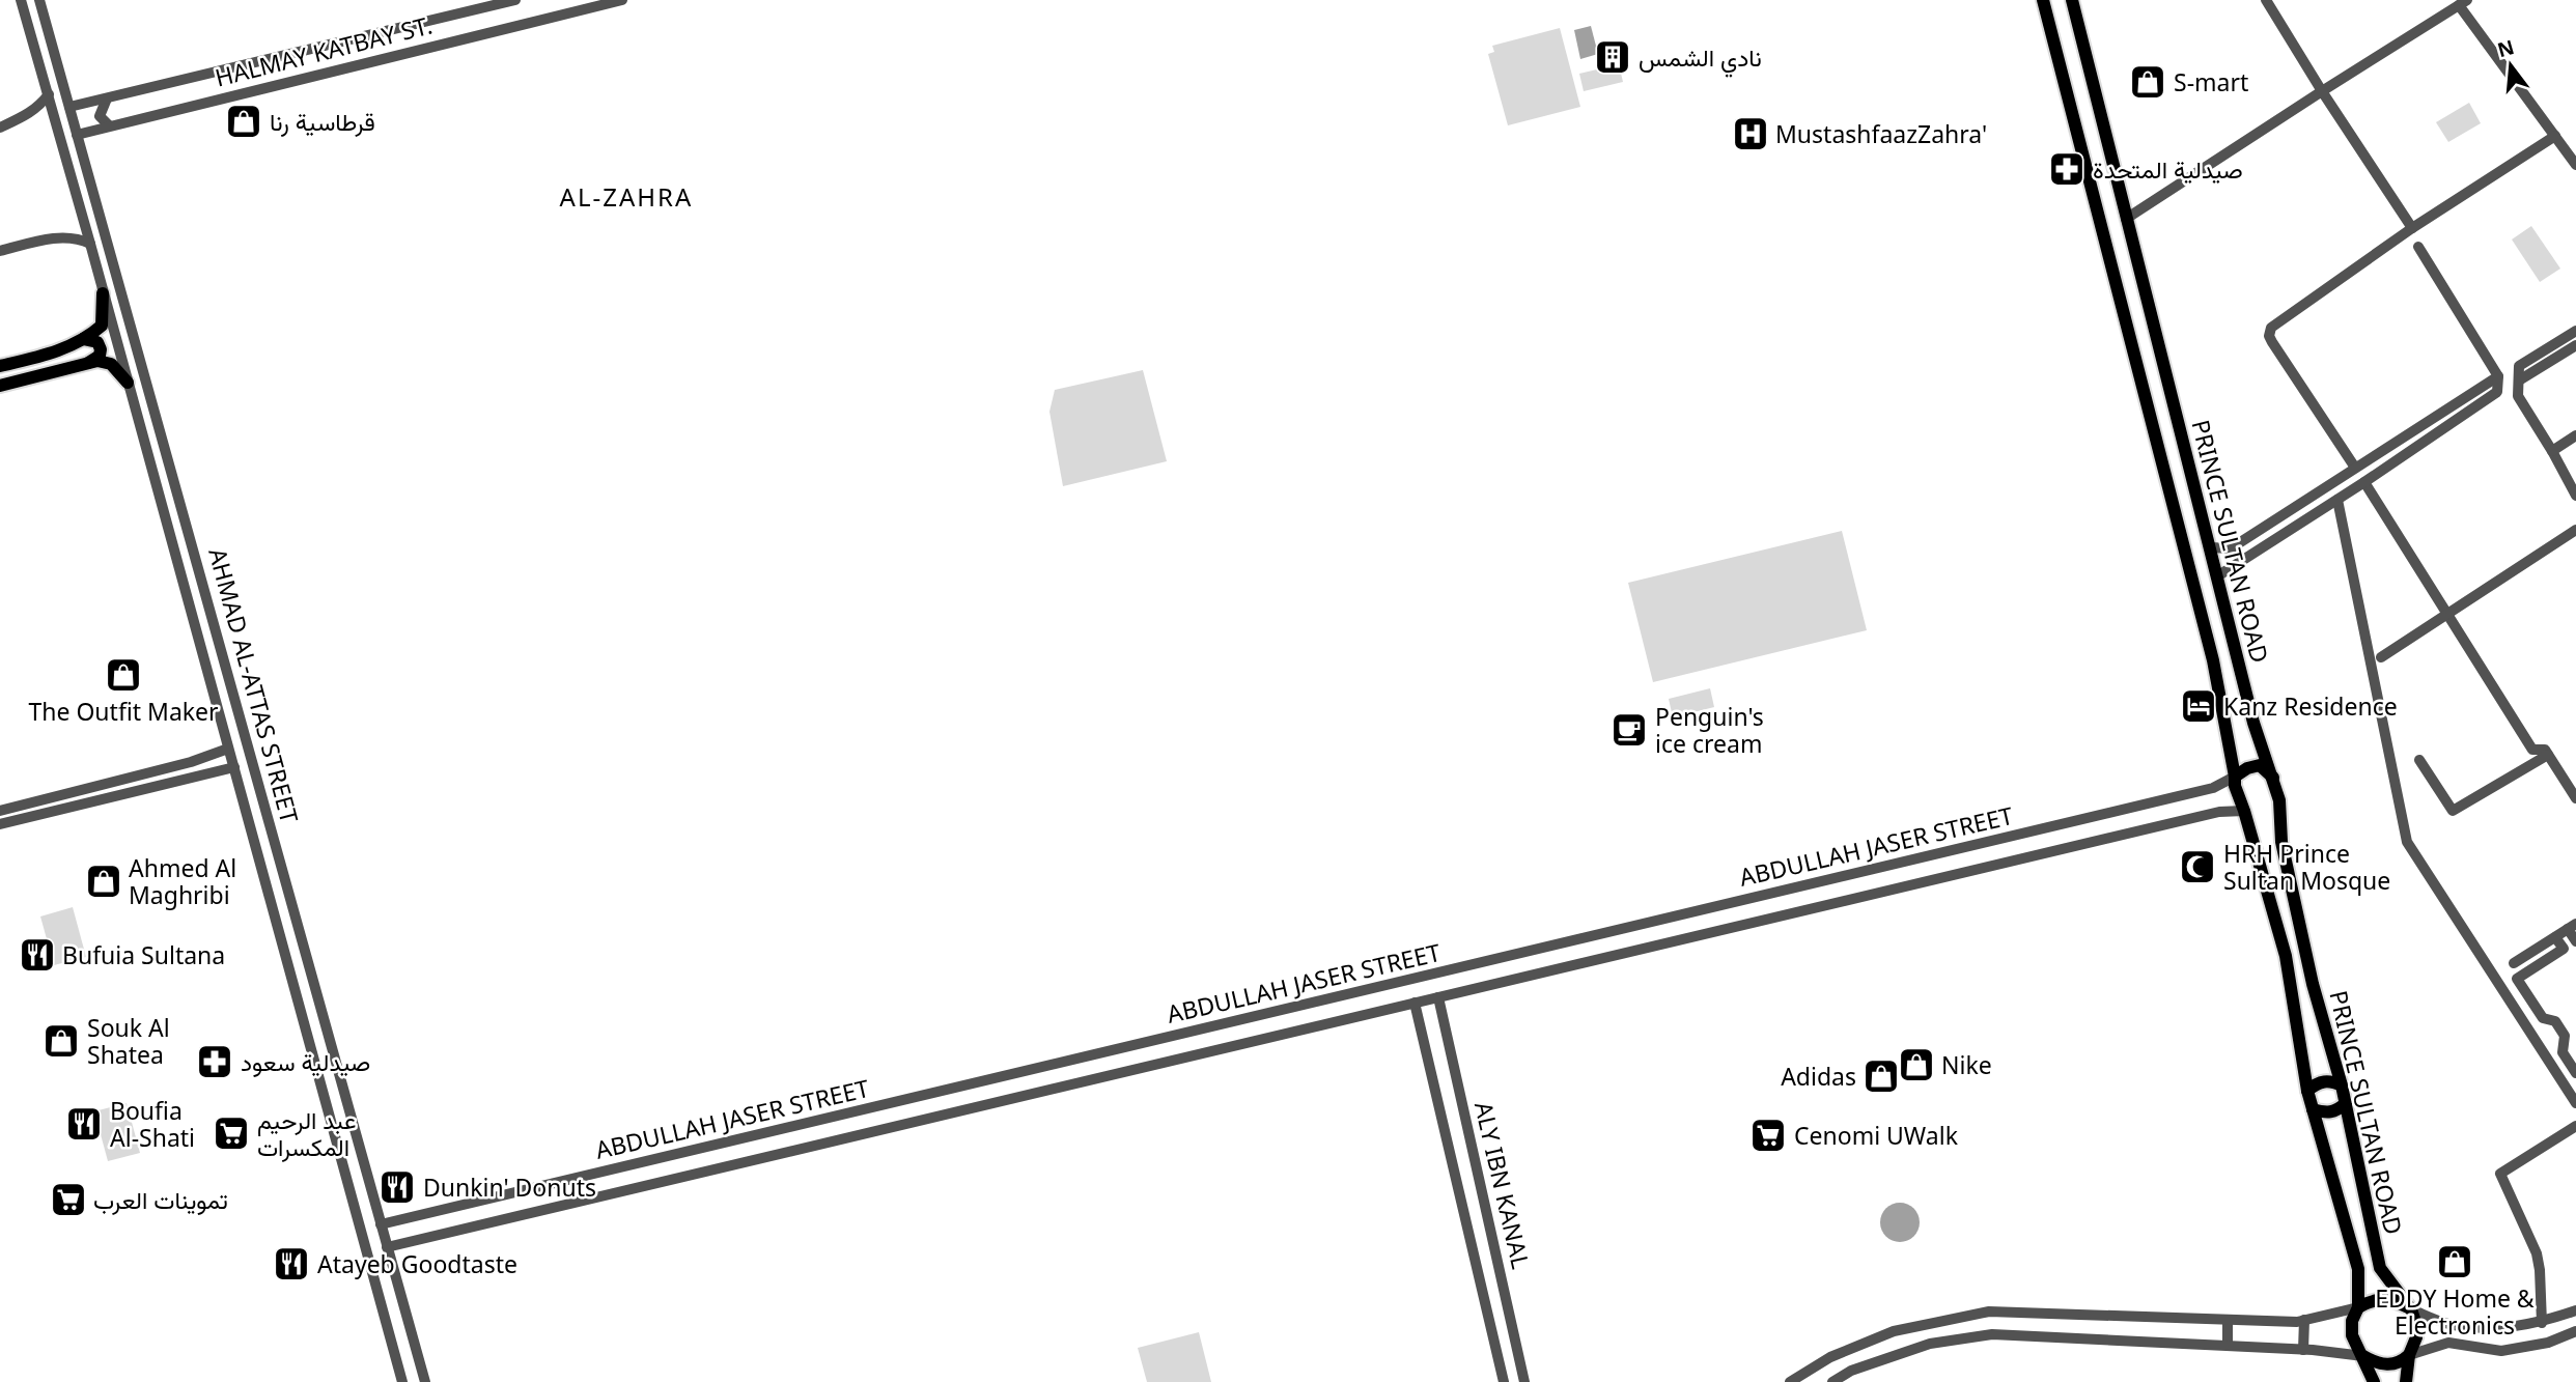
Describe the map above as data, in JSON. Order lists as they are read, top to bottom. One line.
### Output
{"streets":{"main road":["PRINCE SULTAN ROAD"],"street":["HALMAY KATBAY ST.","AHMAD AL-ATTAS STREET","ABDULLAH JASER STREET","ALY IBN KANAL"]},"crossings":[["HALMAY KATBAY ST.","AHMAD AL-ATTAS STREET"],["PRINCE SULTAN ROAD","ABDULLAH JASER STREET"],["AHMAD AL-ATTAS STREET","ABDULLAH JASER STREET"],["ABDULLAH JASER STREET","ALY IBN KANAL"]],"districts":["AL-ZAHRA"],"places":{"building":["نادي الشمس"],"shop":["S-mart","قرطاسية رنا","The Outfit Maker","Ahmed Al Maghribi","Souk Al Shatea","Nike","Adidas","EDDY Home & Electronics"],"hospital":["MustashfaazZahra'"],"pharmacy":["صيدلية المتحدة","صيدلية سعود"],"hotel":["Kanz Residence"],"cafe":["Penguin's ice cream"],"mosque":["HRH Prince Sultan Mosque"],"restaurant":["Bufuia Sultana","Boufia Al-Shati","Dunkin' Donuts","Atayeb Goodtaste"],"supermarket":["عبد الرحيم المكسرات","Cenomi UWalk","تموينات العرب"]},"north":"top"}
